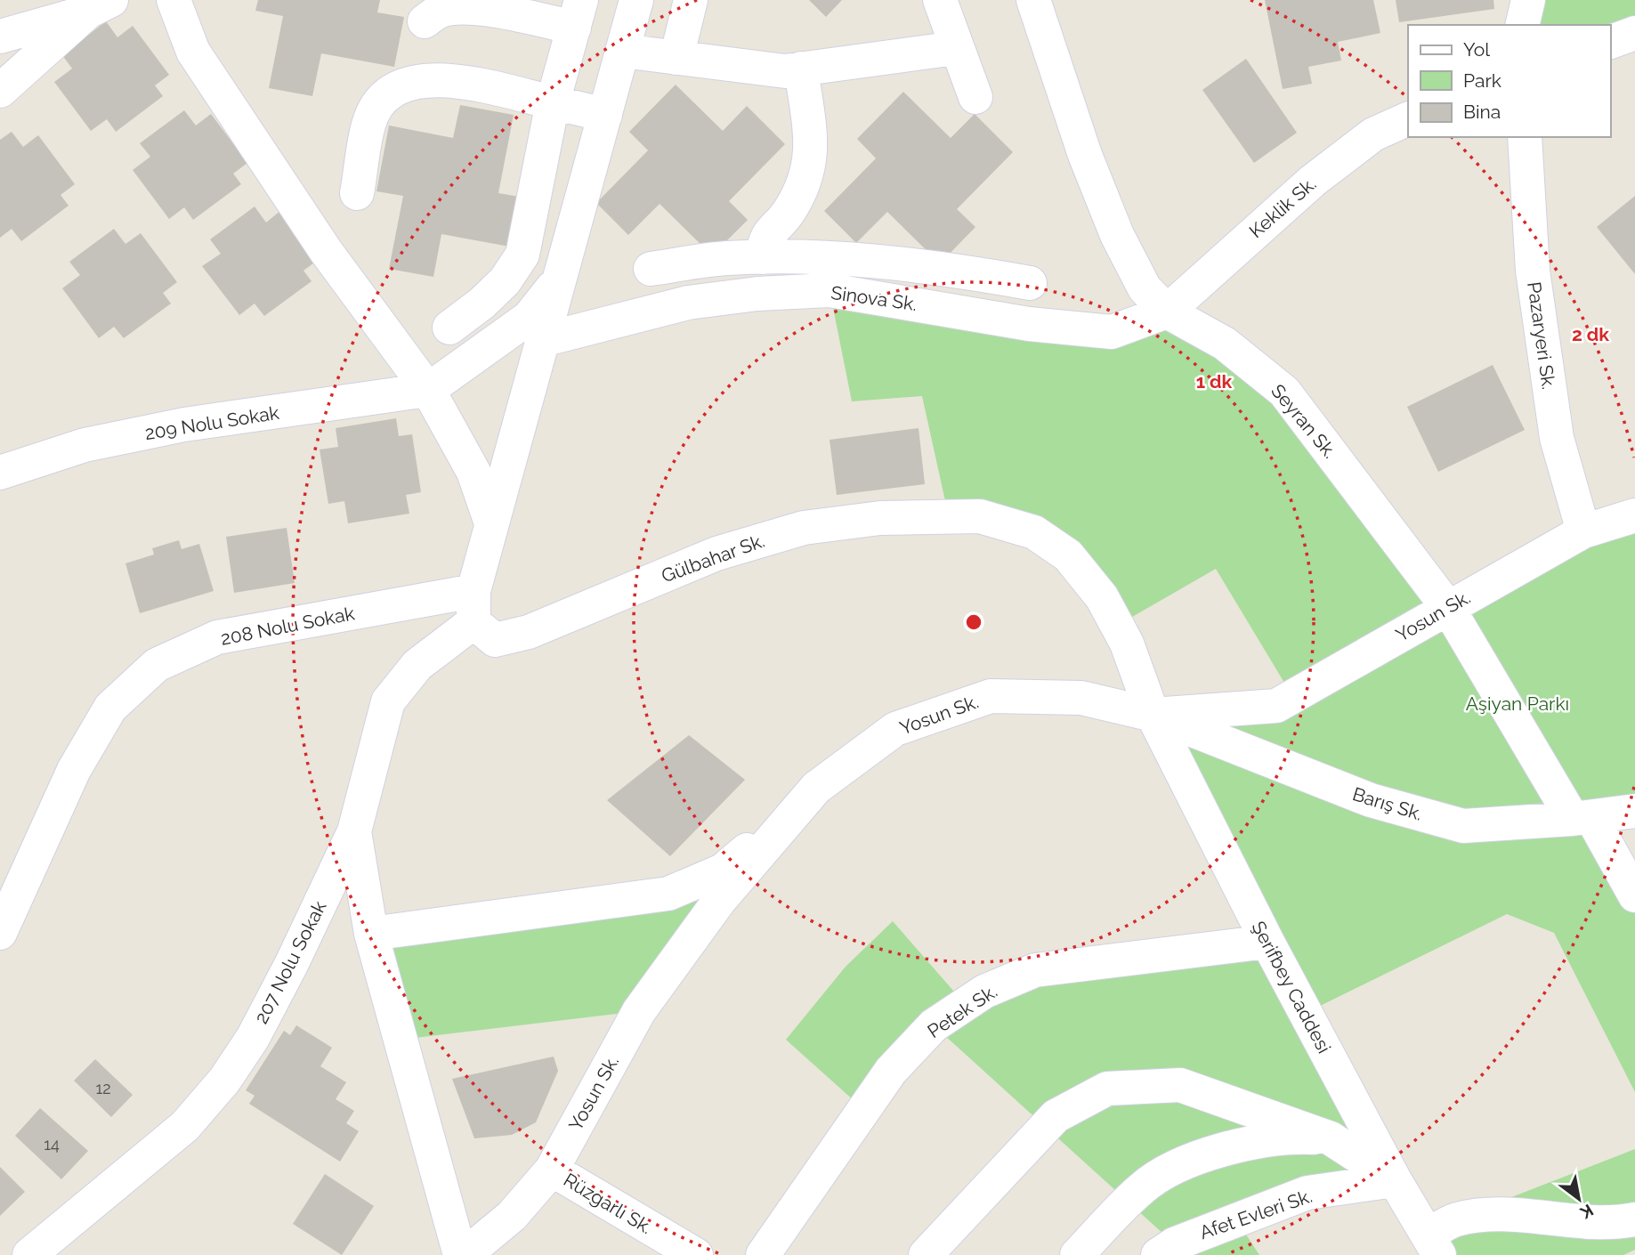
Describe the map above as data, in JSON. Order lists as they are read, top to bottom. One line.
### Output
{"streets":{"street":["Keklik Sk.","Sinova Sk.","Pazaryeri Sk.","Seyran Sk.","209 Nolu Sokak","Gülbahar Sk.","Yosun Sk.","208 Nolu Sokak","Barış Sk.","207 Nolu Sokak","Şerifbey Caddesi","Petek Sk.","Rüzgarlı Sk.","Afet Evleri Sk."]},"crossings":[["Keklik Sk.","Sinova Sk."],["Keklik Sk.","Seyran Sk."],["Sinova Sk.","Seyran Sk."],["Pazaryeri Sk.","Yosun Sk."],["Seyran Sk.","Yosun Sk."],["Seyran Sk.","Barış Sk."],["Gülbahar Sk.","Yosun Sk."],["Gülbahar Sk.","208 Nolu Sokak"],["Gülbahar Sk.","Barış Sk."],["Gülbahar Sk.","207 Nolu Sokak"],["Gülbahar Sk.","Şerifbey Caddesi"],["Yosun Sk.","Barış Sk."],["Yosun Sk.","Şerifbey Caddesi"],["Yosun Sk.","Rüzgarlı Sk."],["208 Nolu Sokak","207 Nolu Sokak"],["Barış Sk.","Şerifbey Caddesi"],["Şerifbey Caddesi","Petek Sk."],["Şerifbey Caddesi","Afet Evleri Sk."]],"parks":["Aşiyan Parkı"],"house_numbers":["12","14"],"legend":["Yol","Park","Bina"],"north":"bottom right","rings":["2 dk","1 dk"]}
